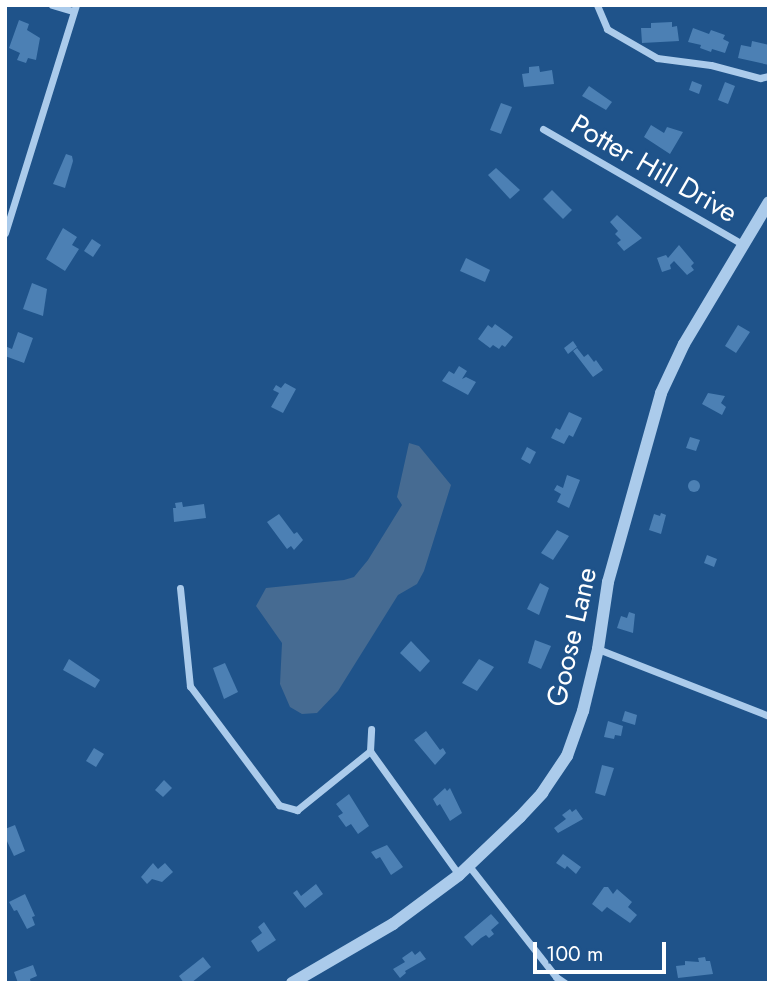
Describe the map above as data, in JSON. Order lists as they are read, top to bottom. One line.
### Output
{"streets":{"street":["Potter Hill Drive","Goose Lane"]},"crossings":[["Potter Hill Drive","Goose Lane"]],"scale_bar":"100 m"}
